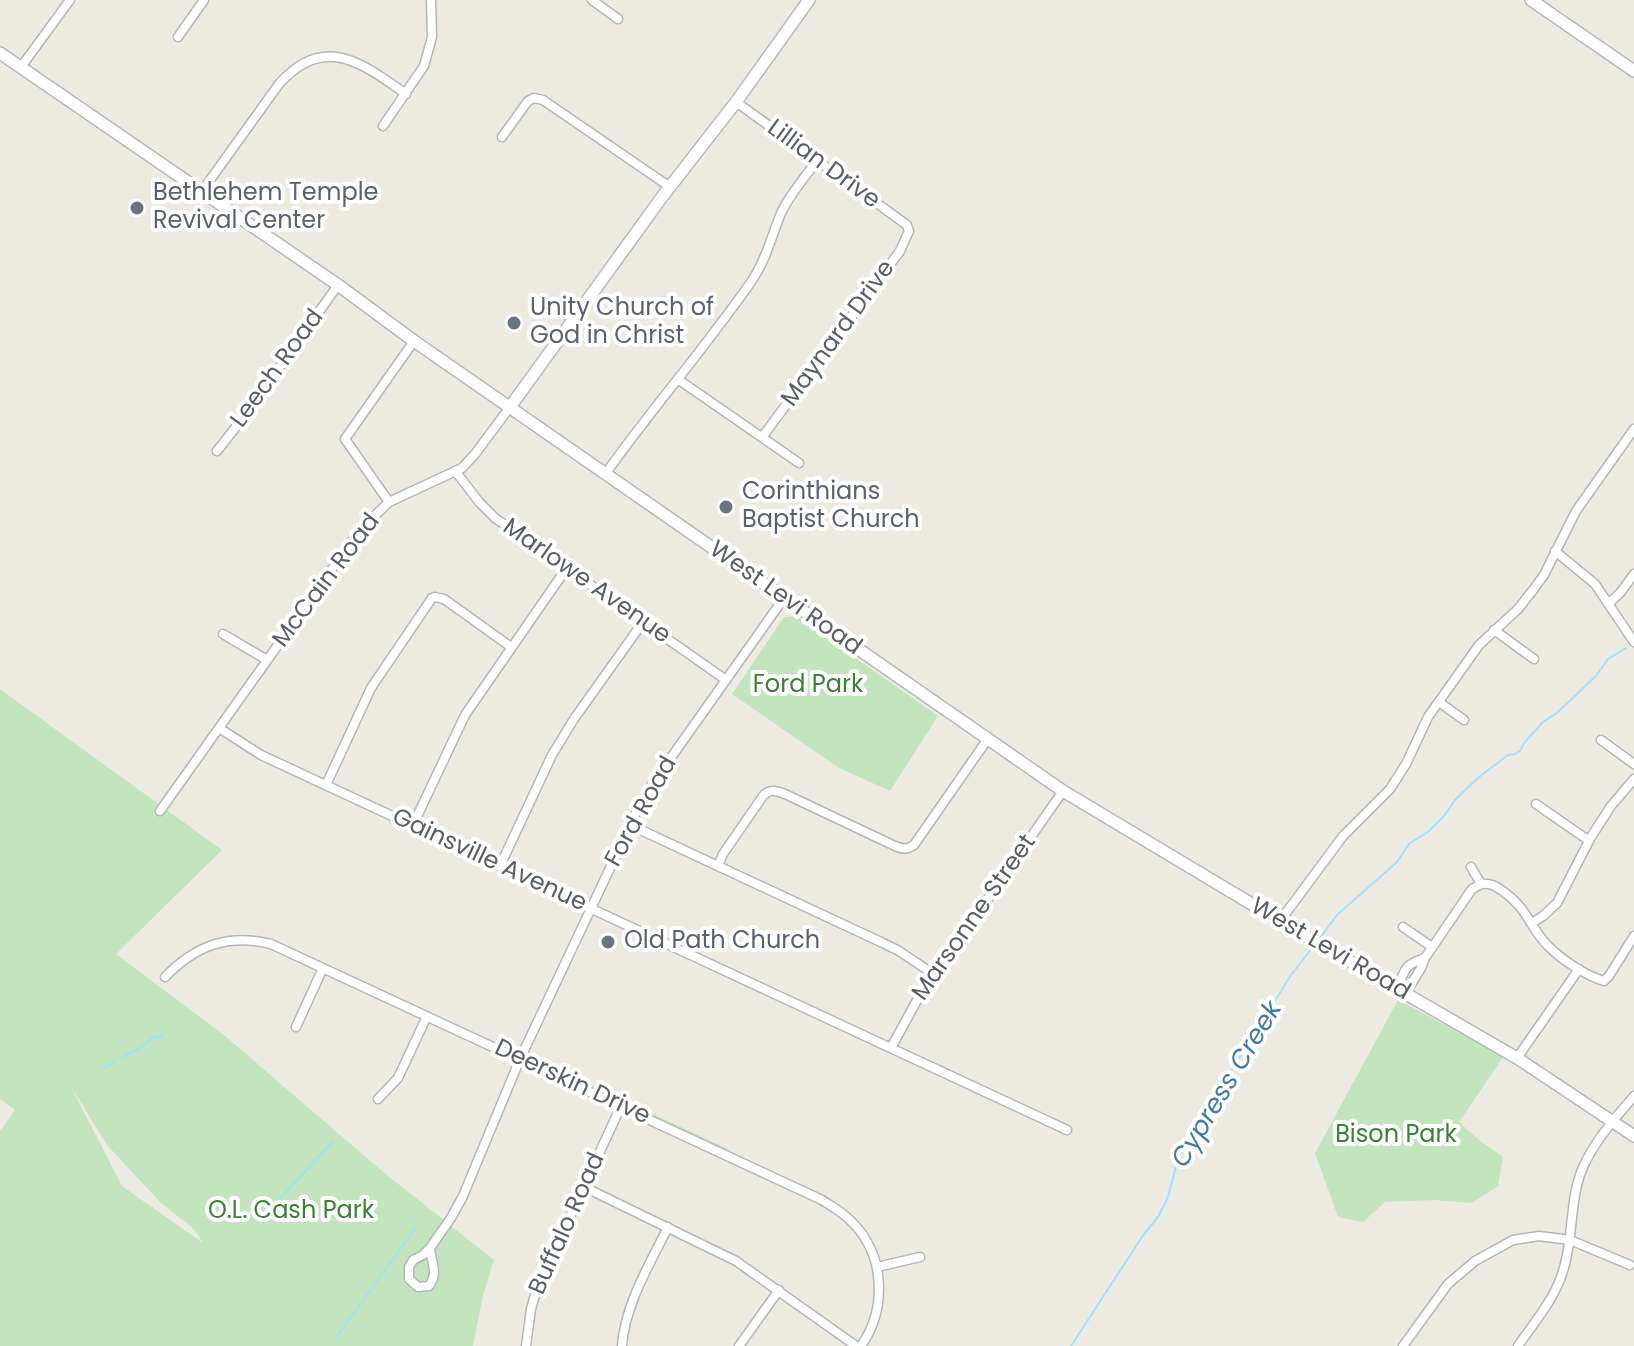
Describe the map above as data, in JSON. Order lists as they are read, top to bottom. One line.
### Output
{"streets":{"street":["Lillian Drive","Maynard Drive","Leech Road","McCain Road","Marlowe Avenue","West Levi Road","Ford Road","Gainsville Avenue","Marsonne Street","Deerskin Drive","Buffalo Road"]},"crossings":[["Lillian Drive","Maynard Drive"],["Lillian Drive","McCain Road"],["Leech Road","West Levi Road"],["McCain Road","Marlowe Avenue"],["McCain Road","West Levi Road"],["McCain Road","Gainsville Avenue"],["Marlowe Avenue","Ford Road"],["West Levi Road","Ford Road"],["West Levi Road","Marsonne Street"],["Ford Road","Gainsville Avenue"],["Ford Road","Deerskin Drive"],["Gainsville Avenue","Marsonne Street"],["Deerskin Drive","Buffalo Road"]],"water":["Cypress Creek"],"parks":["Ford Park","Bison Park","O.L. Cash Park"],"places":["Bethlehem Temple Revival Center","Unity Church of God in Christ","Corinthians Baptist Church","Old Path Church"]}
